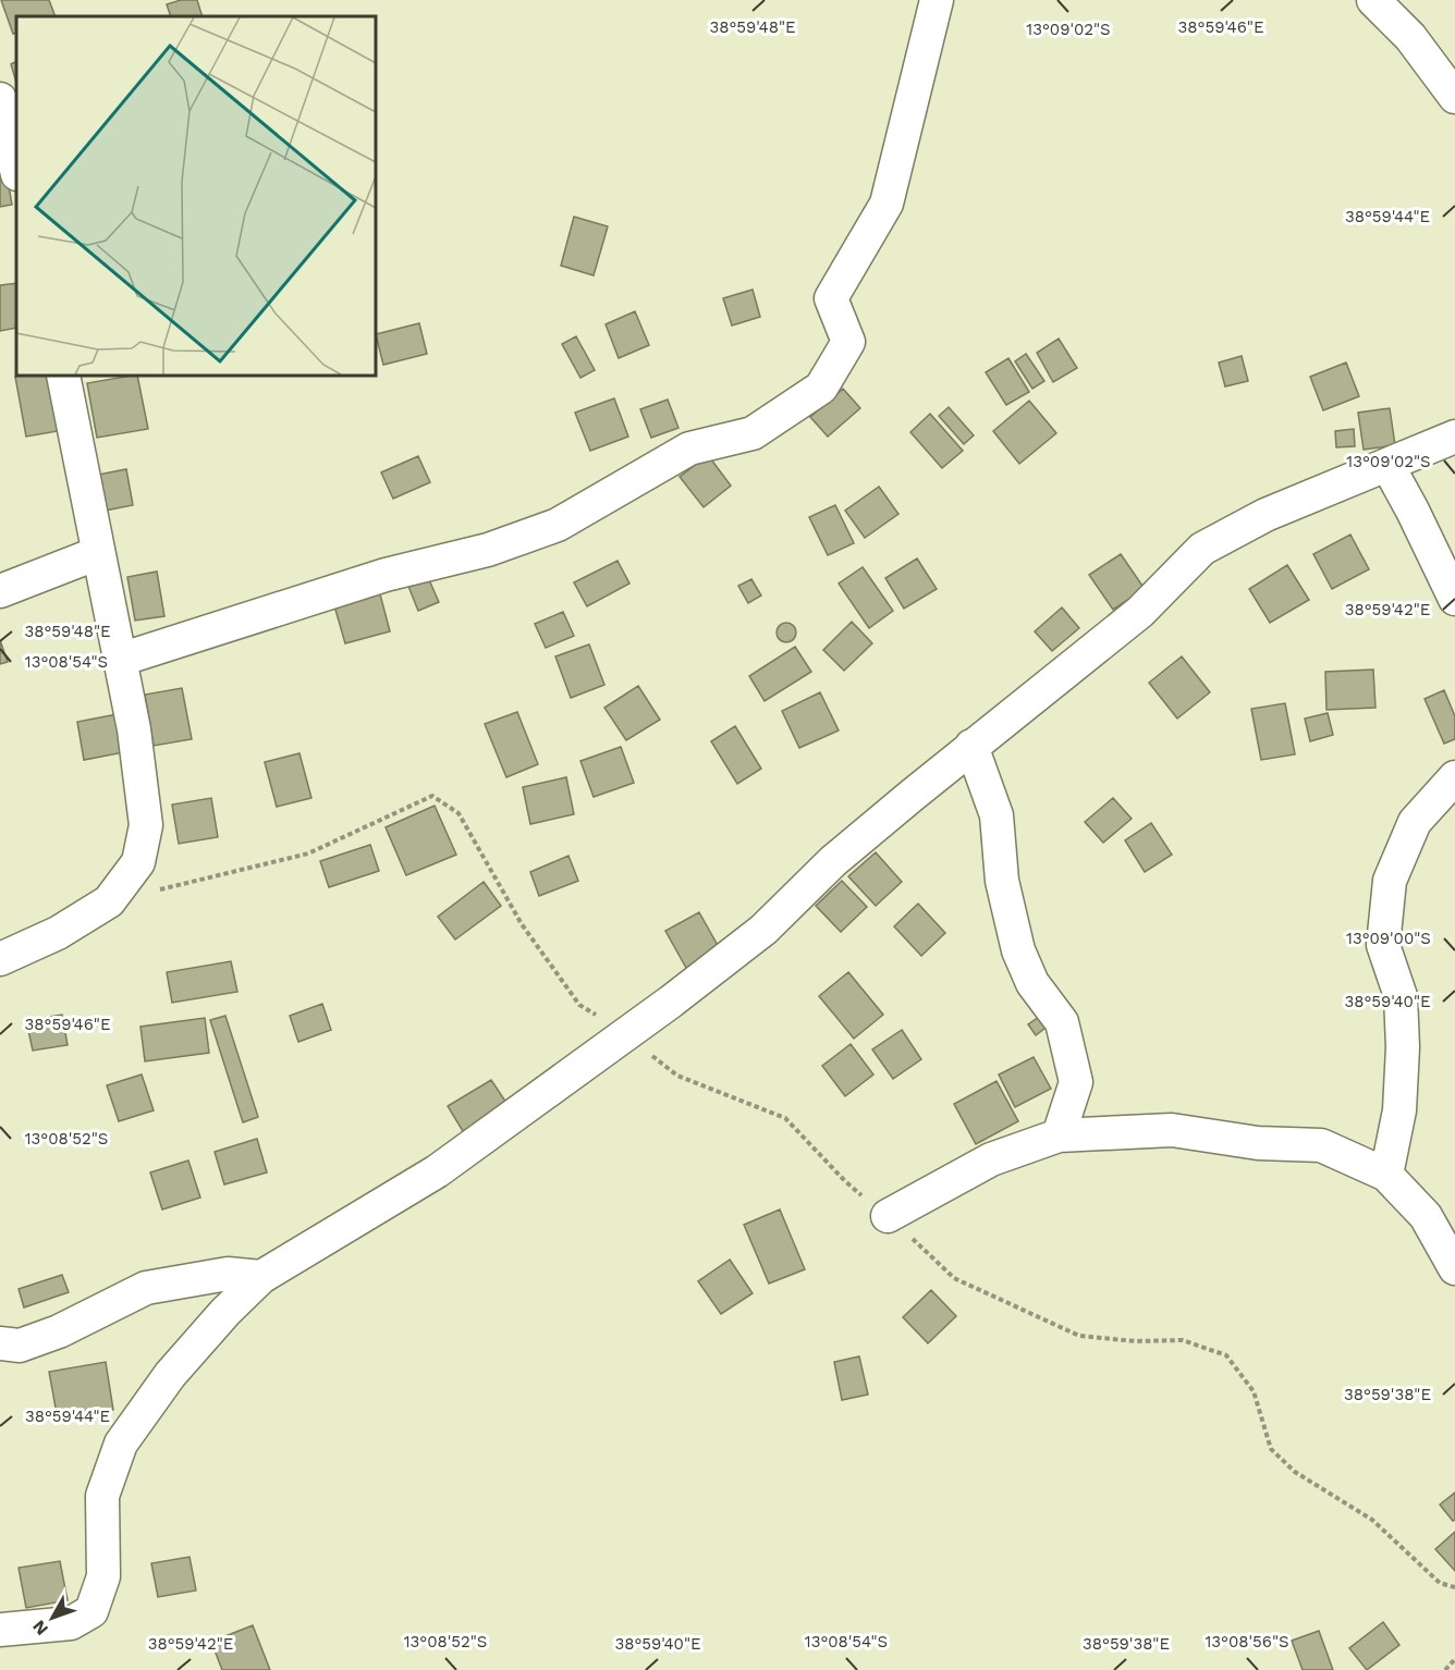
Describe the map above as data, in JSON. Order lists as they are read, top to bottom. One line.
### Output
{"north":"bottom left","coordinates":["38°59'48\"E","38°59'46\"E","13°09'02\"S","38°59'44\"E","38°59'42\"E","13°08'54\"S","13°09'00\"S","38°59'40\"E","13°08'52\"S","38°59'38\"E","13°08'56\"S"]}
